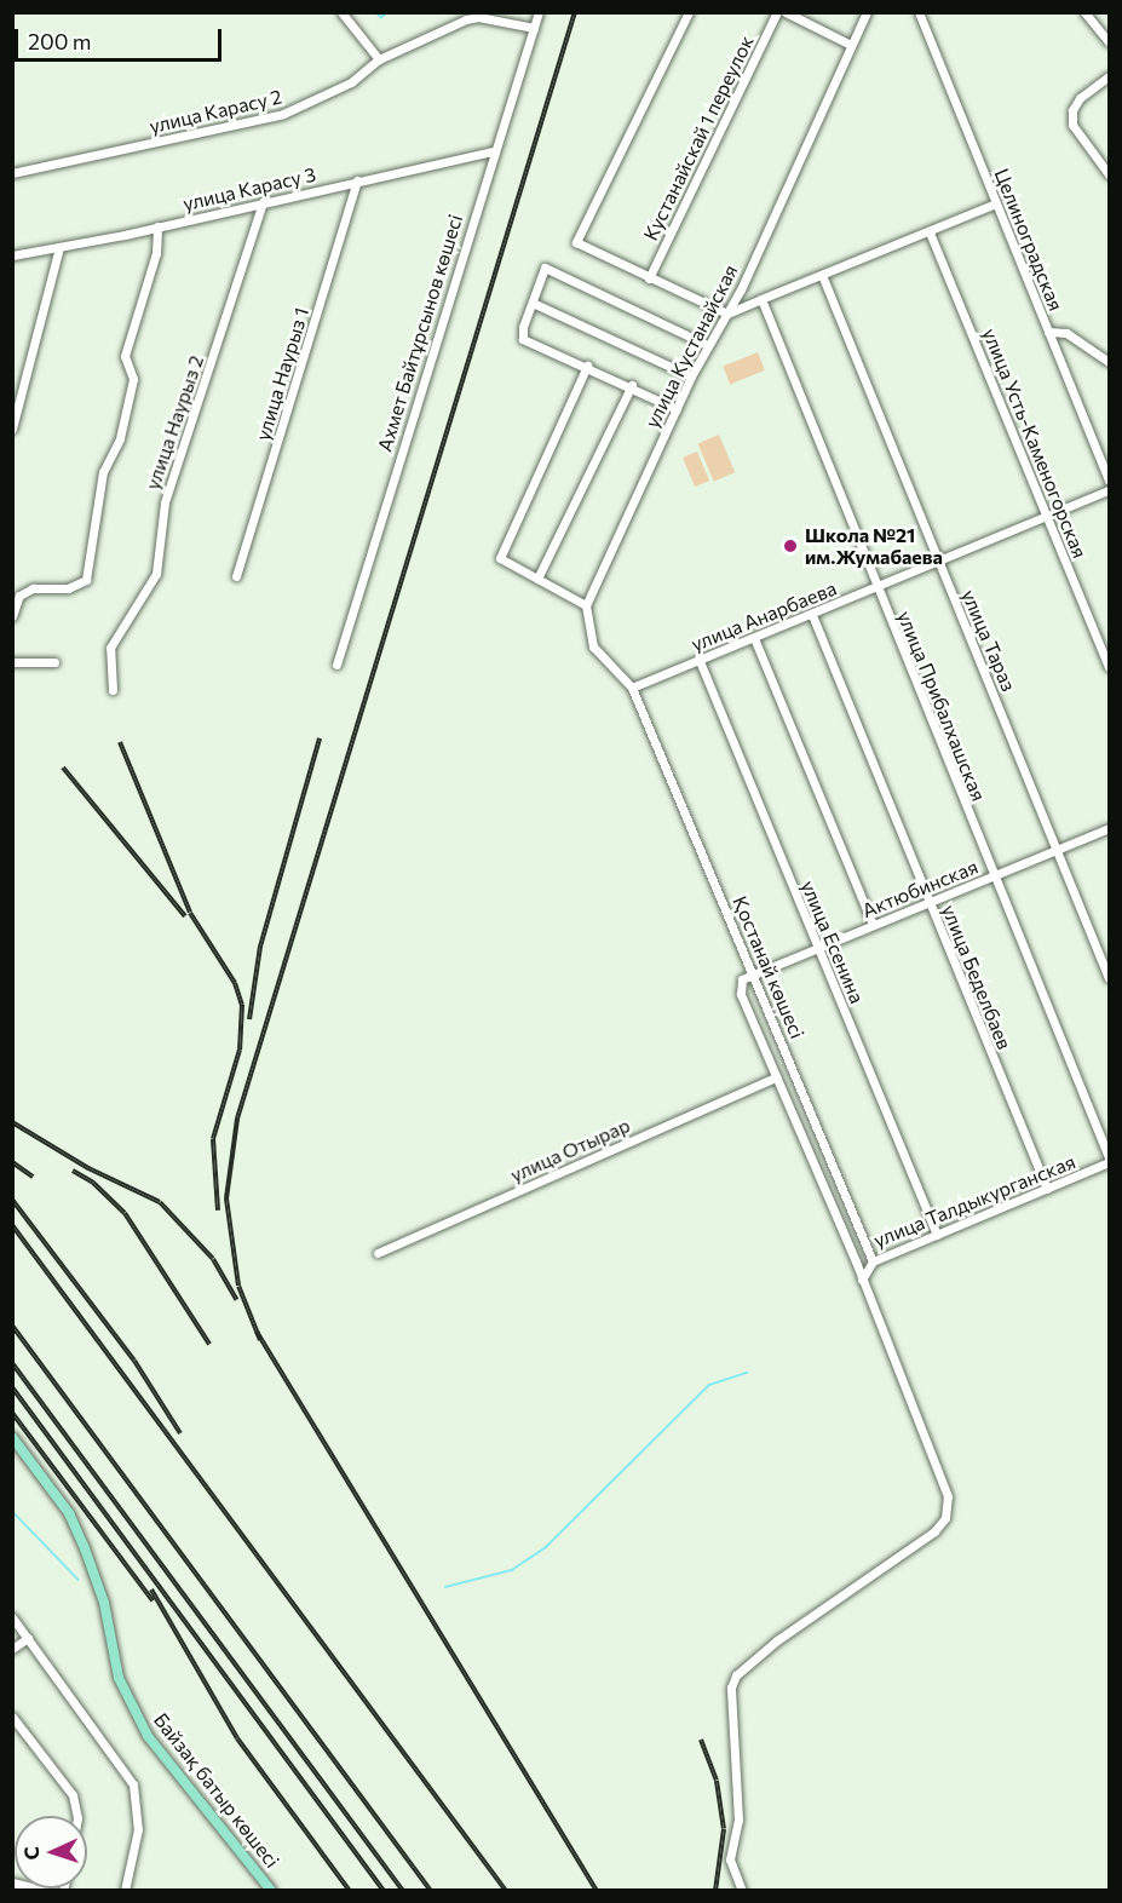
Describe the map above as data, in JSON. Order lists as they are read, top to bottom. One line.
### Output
{"streets":{"main road":["Байзақ батыр көшесі"],"street":["улица Карасу 2","Кустанайскай 1 переулок","улица Карасу 3","Целиноградская","Ахмет Байтұрсынов көшесі","улица Кустанайская","улица Наурыз 1","улица Наурыз 2","улица Усть-Каменогорская","улица Анарбаева","улица Тараз","улица Прибалхашская","Актюбинская","улица Есенина","Қостанай көшесі","улица Беделбаев","улица Отырар","улица Талдыкурганская"]},"crossings":[["улица Карасу 2","Ахмет Байтұрсынов көшесі"],["улица Карасу 3","Ахмет Байтұрсынов көшесі"],["улица Карасу 3","улица Наурыз 1"],["улица Карасу 3","улица Наурыз 2"],["улица Усть-Каменогорская","улица Анарбаева"],["улица Анарбаева","улица Тараз"],["улица Анарбаева","улица Прибалхашская"],["улица Анарбаева","улица Есенина"],["улица Анарбаева","Қостанай көшесі"],["улица Анарбаева","улица Беделбаев"],["улица Тараз","Актюбинская"],["улица Прибалхашская","Актюбинская"],["улица Прибалхашская","улица Талдыкурганская"],["Актюбинская","улица Есенина"],["Актюбинская","Қостанай көшесі"],["Актюбинская","улица Беделбаев"],["Актюбинская","улица Отырар"],["улица Есенина","улица Талдыкурганская"],["Қостанай көшесі","улица Талдыкурганская"],["улица Беделбаев","улица Талдыкурганская"]],"places":["Школа №21 им.Жумабаева"],"scale_bar":"200 m","north":"left"}
